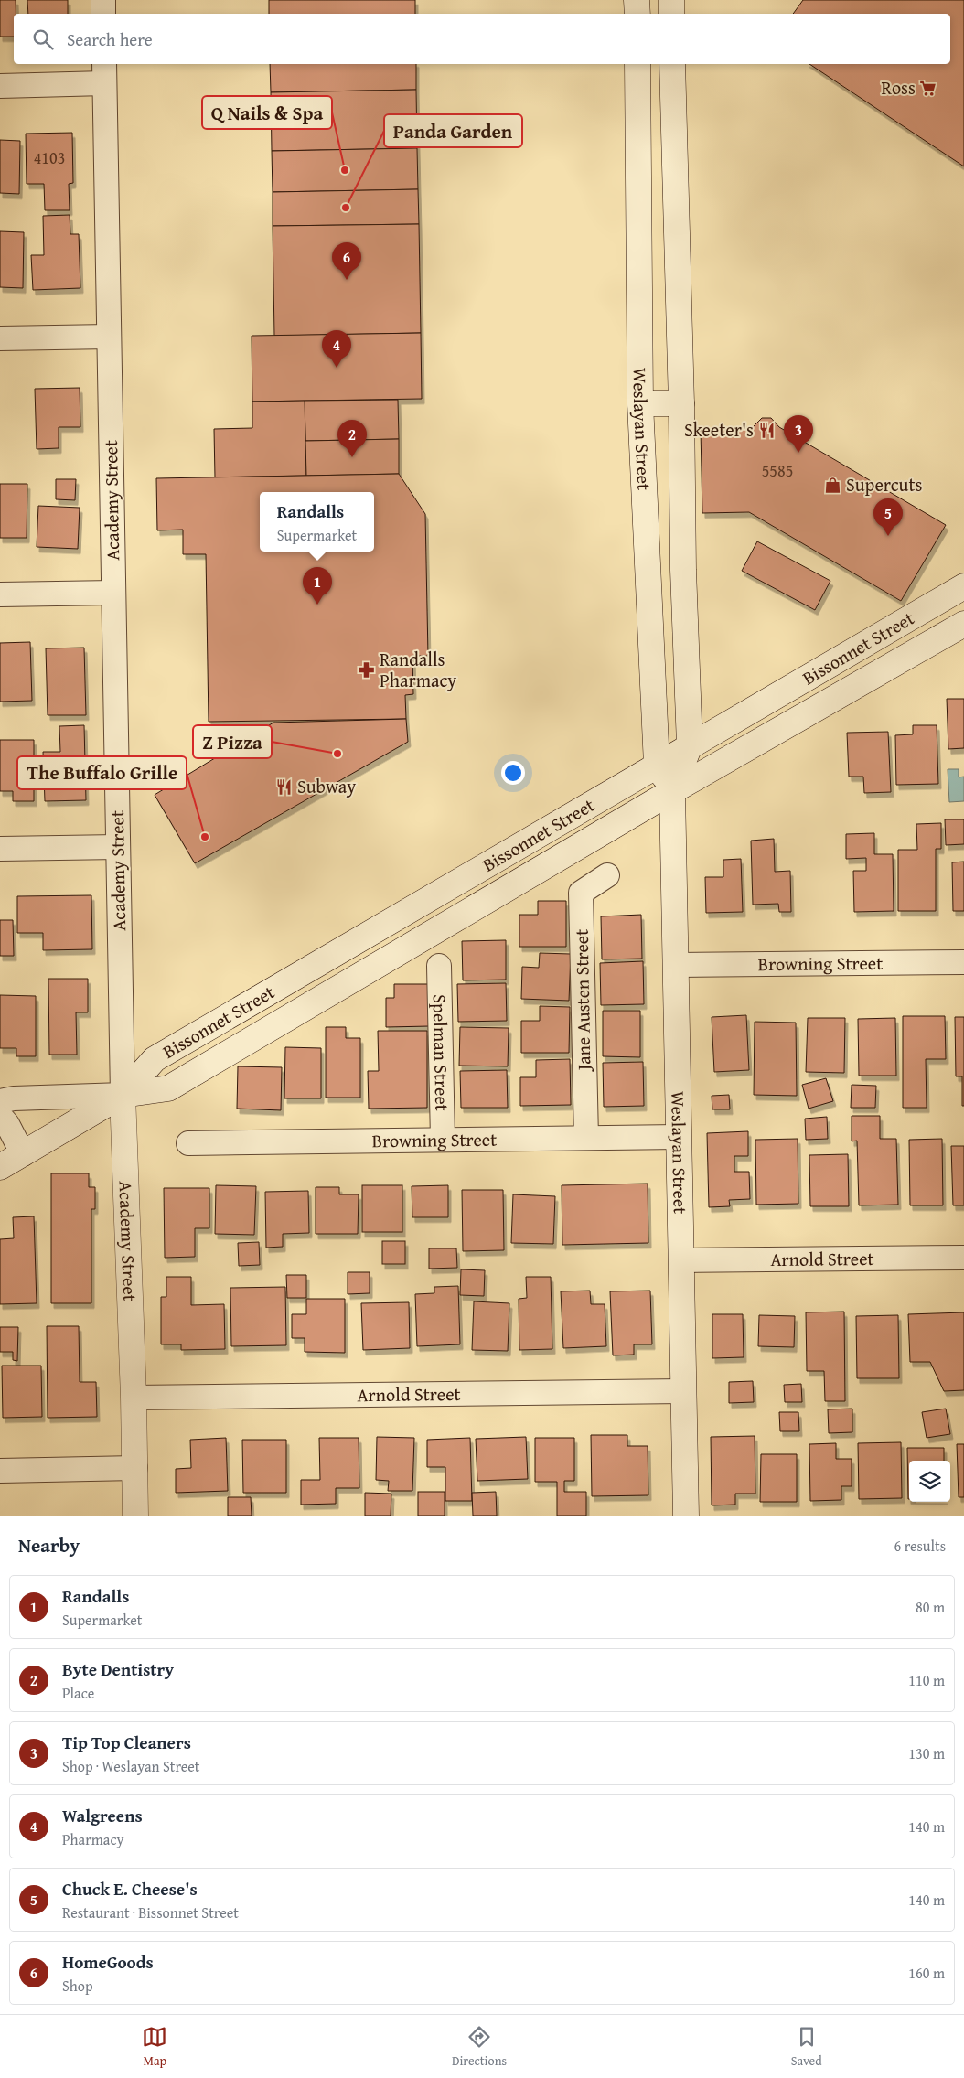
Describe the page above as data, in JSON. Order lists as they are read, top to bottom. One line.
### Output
{"streets":{"main road":["Weslayan Street","Academy Street","Bissonnet Street"],"street":["Browning Street","Jane Austen Street","Spelman Street","Arnold Street"]},"crossings":[["Weslayan Street","Bissonnet Street"],["Weslayan Street","Browning Street"],["Weslayan Street","Arnold Street"],["Academy Street","Bissonnet Street"],["Academy Street","Arnold Street"],["Browning Street","Jane Austen Street"],["Browning Street","Spelman Street"]],"places":{"supermarket":["Ross"],"other":["Q Nails & Spa","Panda Garden","Z Pizza","The Buffalo Grille"],"restaurant":["Skeeter's","Subway"],"shop":["Supercuts"],"pharmacy":["Randalls Pharmacy"]},"house_numbers":["4103","5585"],"page":{"search":"Search here","pins":["6","4","3","2","5","1"],"popup":["Randalls","Supermarket"],"heading":["Nearby","6 results"],"list":[{"mark":"1","name":"Randalls","note":"Supermarket","value":"80 m"},{"mark":"2","name":"Byte Dentistry","note":"Place","value":"110 m"},{"mark":"3","name":"Tip Top Cleaners","note":"Shop · Weslayan Street","value":"130 m"},{"mark":"4","name":"Walgreens","note":"Pharmacy","value":"140 m"},{"mark":"5","name":"Chuck E. Cheese's","note":"Restaurant · Bissonnet Street","value":"140 m"},{"mark":"6","name":"HomeGoods","note":"Shop","value":"160 m"}],"nav":["Map","Directions","Saved"]}}
